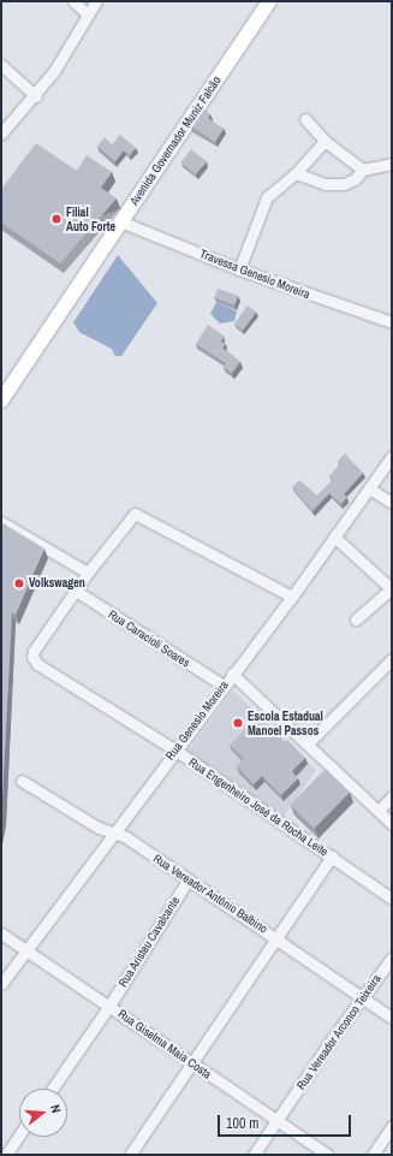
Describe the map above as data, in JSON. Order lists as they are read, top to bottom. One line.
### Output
{"streets":{"main road":["Avenida Governador Muniz Falcão"],"street":["Travessa Genesio Moreira","Rua Caracioli Soares","Rua Genesio Moreira","Rua Engenheiro José da Rocha Leite","Rua Vereador Antônio Balbino","Rua Aristeu Cavalcante","Rua Vereador Arconco Teixeira","Rua Giselma Maia Costa"]},"crossings":[["Avenida Governador Muniz Falcão","Travessa Genesio Moreira"],["Rua Caracioli Soares","Rua Genesio Moreira"],["Rua Caracioli Soares","Rua Engenheiro José da Rocha Leite"],["Rua Genesio Moreira","Rua Engenheiro José da Rocha Leite"],["Rua Genesio Moreira","Rua Vereador Antônio Balbino"],["Rua Genesio Moreira","Rua Giselma Maia Costa"],["Rua Vereador Antônio Balbino","Rua Aristeu Cavalcante"],["Rua Vereador Antônio Balbino","Rua Vereador Arconco Teixeira"],["Rua Aristeu Cavalcante","Rua Giselma Maia Costa"],["Rua Vereador Arconco Teixeira","Rua Giselma Maia Costa"]],"places":["Filial Auto Forte","Volkswagen","Escola Estadual Manoel Passos"],"scale_bar":"100 m","north":"right"}
